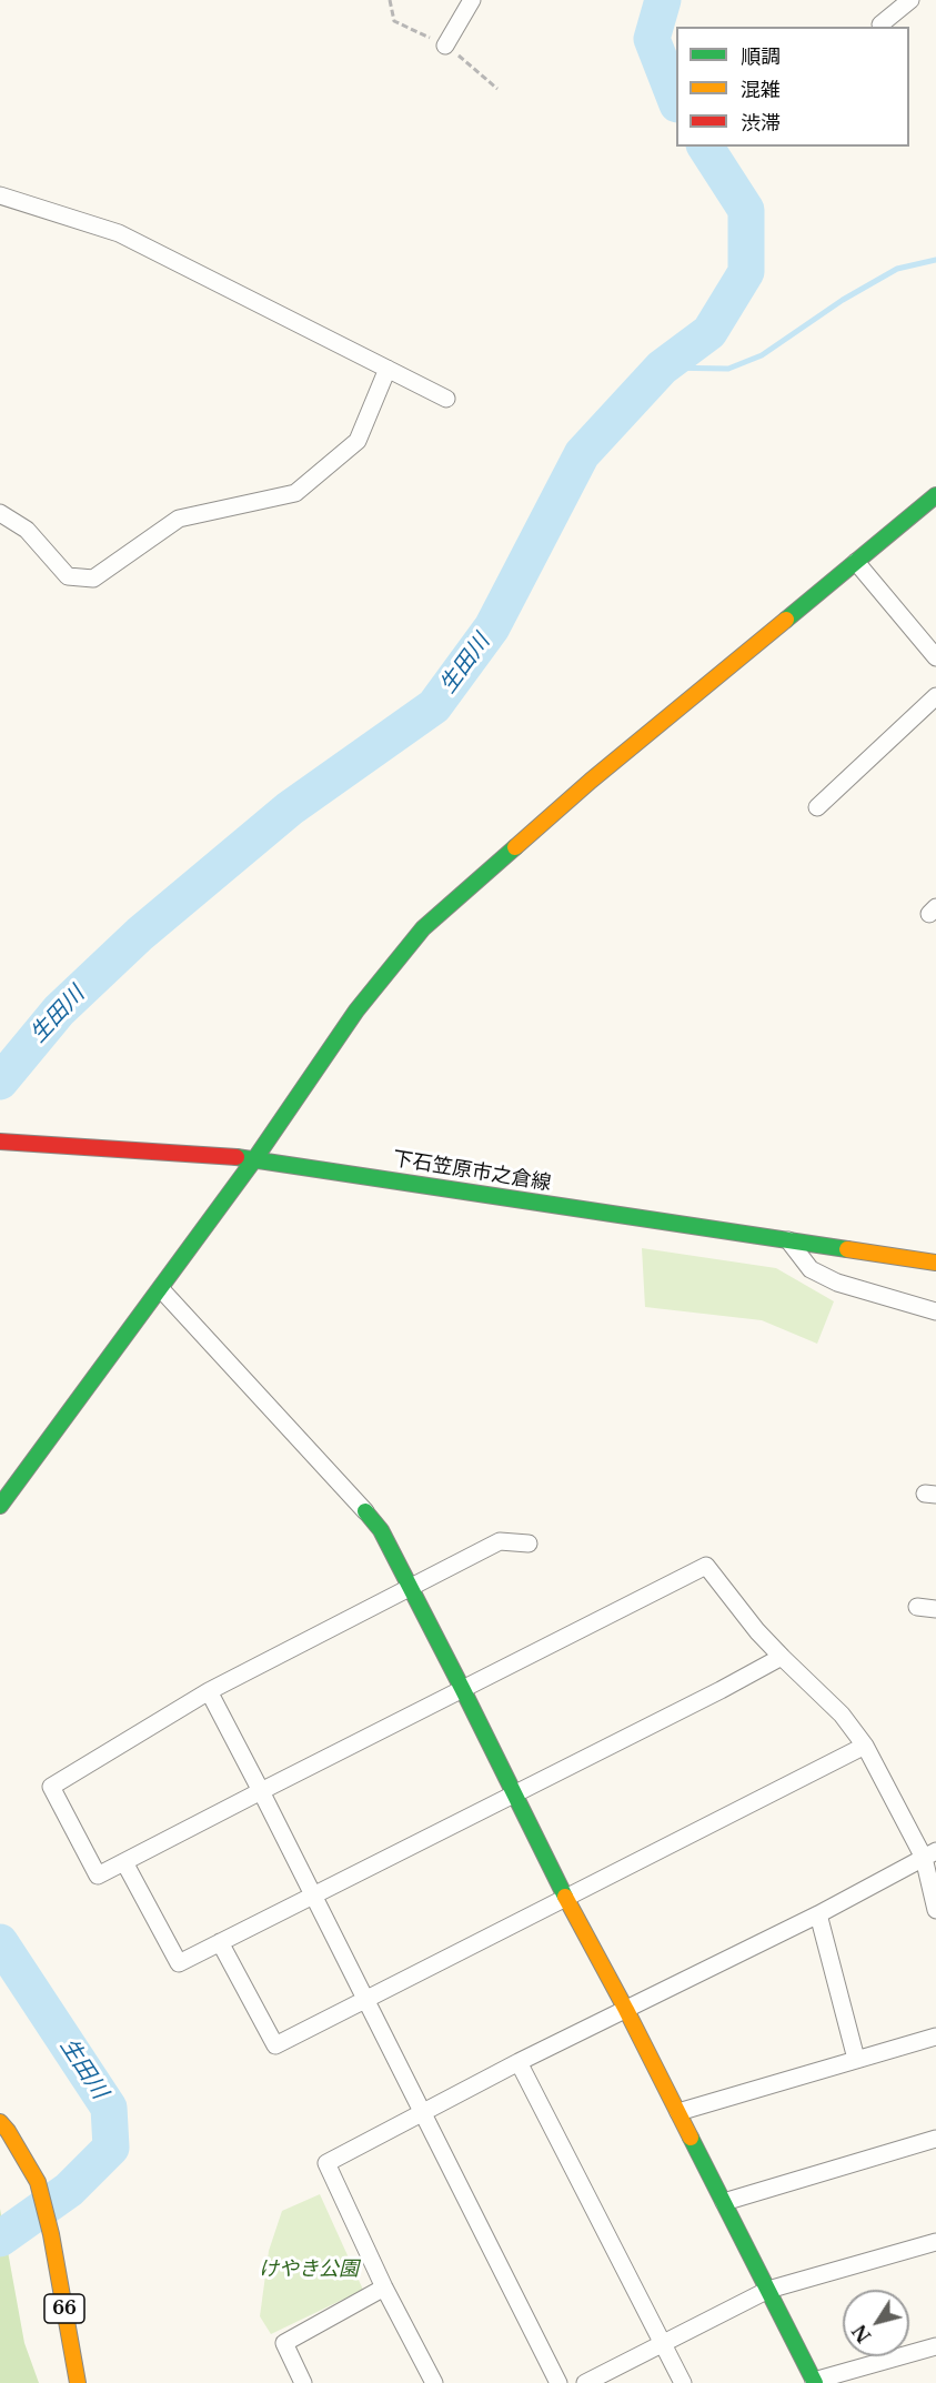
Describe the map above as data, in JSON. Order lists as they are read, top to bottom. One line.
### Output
{"streets":{"street":["下石笠原市之倉線","66"]},"water":["生田川"],"parks":["けやき公園"],"legend":["順調","混雑","渋滞"],"north":"bottom left"}
